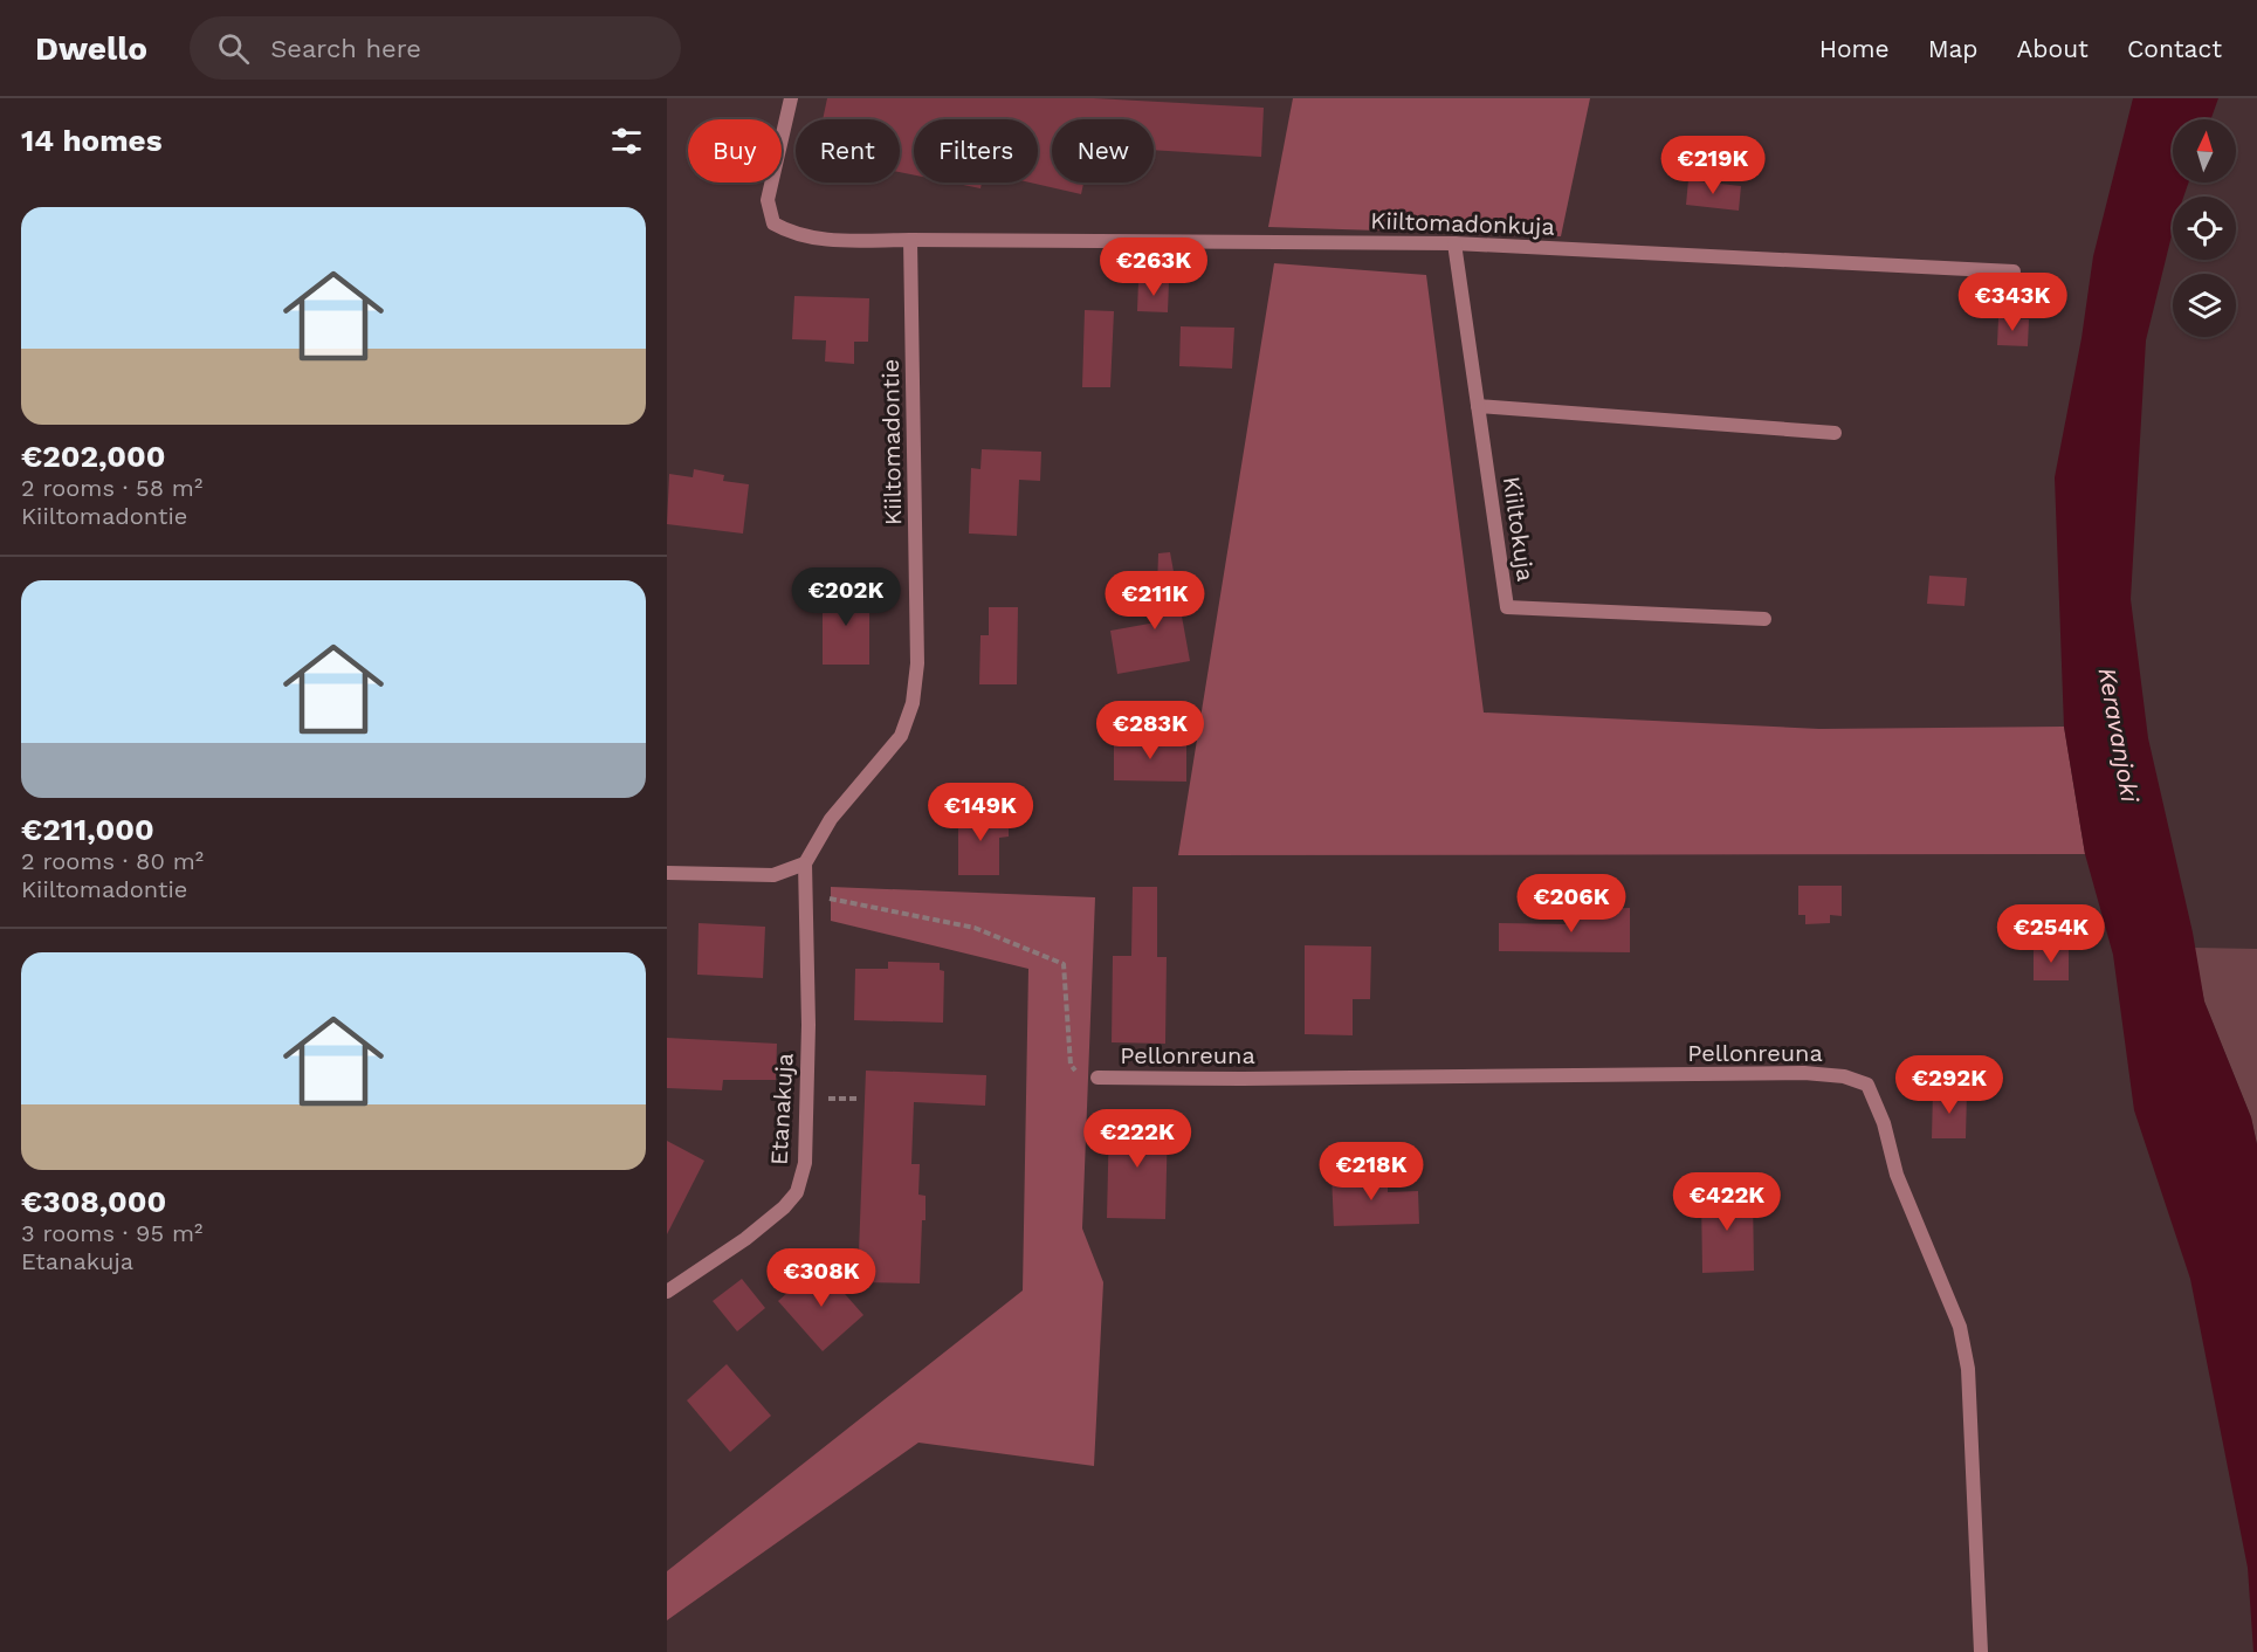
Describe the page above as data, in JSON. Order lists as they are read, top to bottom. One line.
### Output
{"streets":{"street":["Kiiltomadonkuja","Kiiltomadontie","Kiiltokuja","Pellonreuna","Etanakuja"]},"crossings":[["Kiiltomadonkuja","Kiiltomadontie"],["Kiiltomadonkuja","Kiiltokuja"],["Kiiltomadontie","Etanakuja"]],"water":["Keravanjoki"],"north":"top","page":{"header":"Dwello","search":"Search here","nav":["Home","Map","About","Contact"],"heading":"14 homes","chip":["Buy","Rent","Filters","New"],"price":["€219K","€263K","€343K","€202K","€211K","€283K","€149K","€206K","€254K","€292K","€222K","€218K","€422K","€308K"],"list":[{"name":"€202,000","note":"2 rooms · 58 m² · Kiiltomadontie"},{"name":"€211,000","note":"2 rooms · 80 m² · Kiiltomadontie"},{"name":"€308,000","note":"3 rooms · 95 m² · Etanakuja"}]}}
